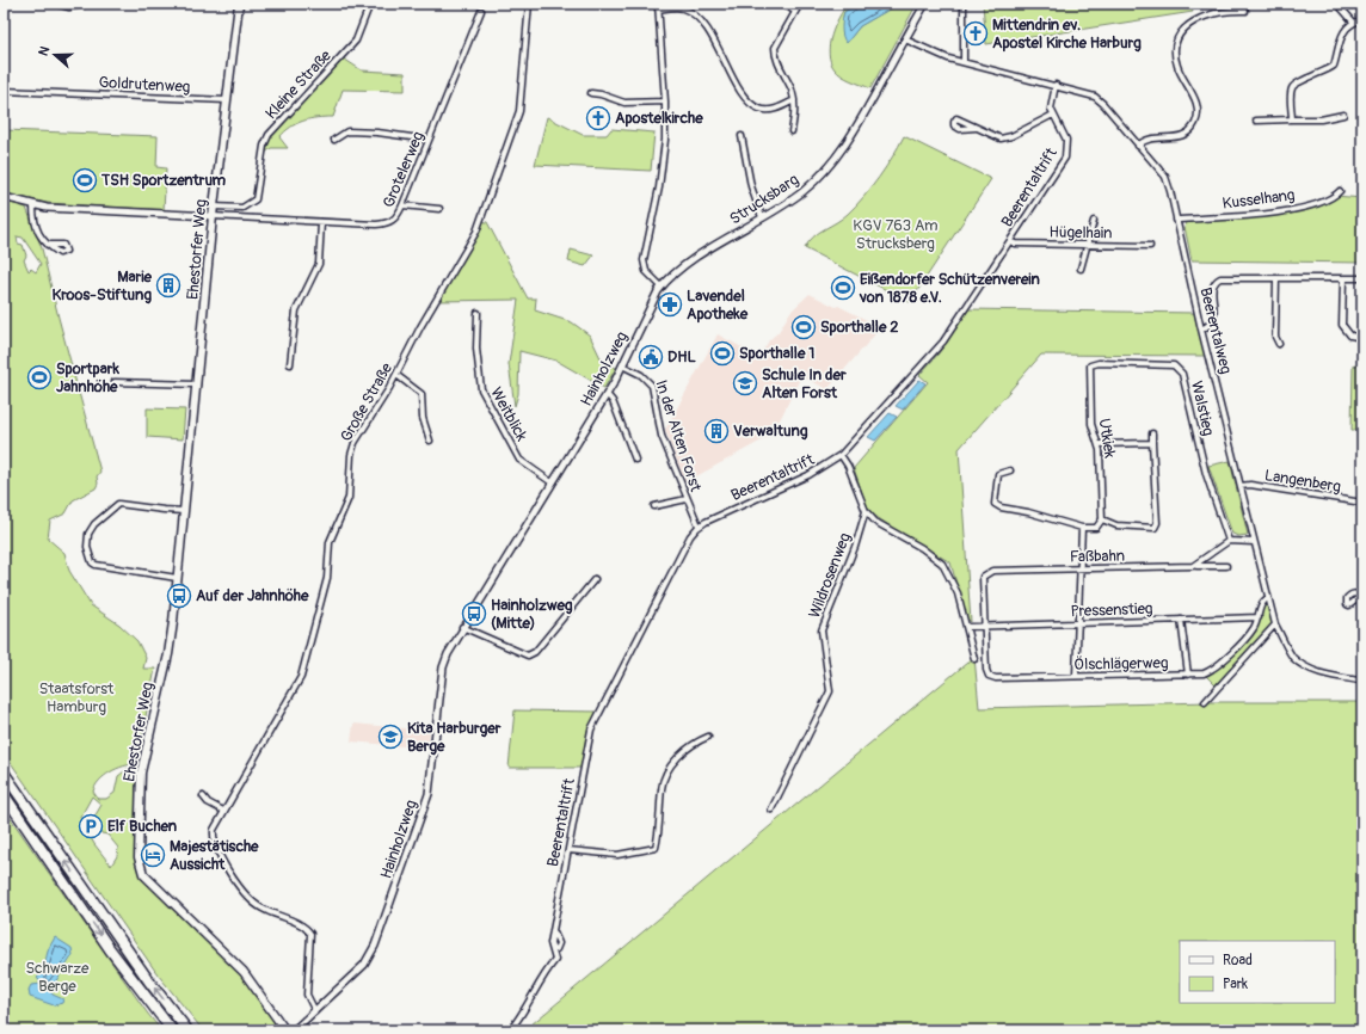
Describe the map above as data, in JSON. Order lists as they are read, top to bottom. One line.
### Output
{"streets":{"main road":["Ehestorfer Weg"],"street":["Goldrutenweg","Kleine Straße","Grotelerweg","Beerentaltrift","Strucksbarg","Kusselhang","Hügelhain","Beerentalweg","Hainholzweg","Große Straße","Walstieg","Weitblick","In der Alten Forst","Utkiek","Langenberg","Faßbahn","Wildrosenweg","Pressenstieg","Ölschlägerweg"]},"crossings":[["Goldrutenweg","Ehestorfer Weg"],["Kleine Straße","Ehestorfer Weg"],["Grotelerweg","Ehestorfer Weg"],["Beerentaltrift","Hügelhain"],["Beerentaltrift","Beerentalweg"],["Beerentaltrift","In der Alten Forst"],["Strucksbarg","Beerentalweg"],["Strucksbarg","Hainholzweg"],["Kusselhang","Beerentalweg"],["Beerentalweg","Langenberg"],["Beerentalweg","Ölschlägerweg"],["Hainholzweg","Große Straße"],["Hainholzweg","Weitblick"],["Hainholzweg","In der Alten Forst"],["Walstieg","Utkiek"],["Faßbahn","Pressenstieg"],["Faßbahn","Ölschlägerweg"],["Pressenstieg","Ölschlägerweg"]],"parks":["KGV 763 Am Strucksberg","Staatsforst Hamburg","Schwarze Berge"],"places":{"church":["Mittendrin ev. Apostel Kirche Harburg","Apostelkirche"],"sports":["TSH Sportzentrum","Eißendorfer Schützenverein von 1878 e.V.","Sporthalle 2","Sporthalle 1","Sportpark Jahnhöhe"],"building":["Marie Kroos-Stiftung","Verwaltung"],"pharmacy":["Lavendel Apotheke"],"public building":["DHL"],"school or university":["Schule In der Alten Forst","Kita Harburger Berge"],"bus stop":["Auf der Jahnhöhe","Hainholzweg (Mitte)"],"parking":["Elf Buchen"],"hotel":["Majestätische Aussicht"]},"legend":["Road","Park"],"north":"left"}
